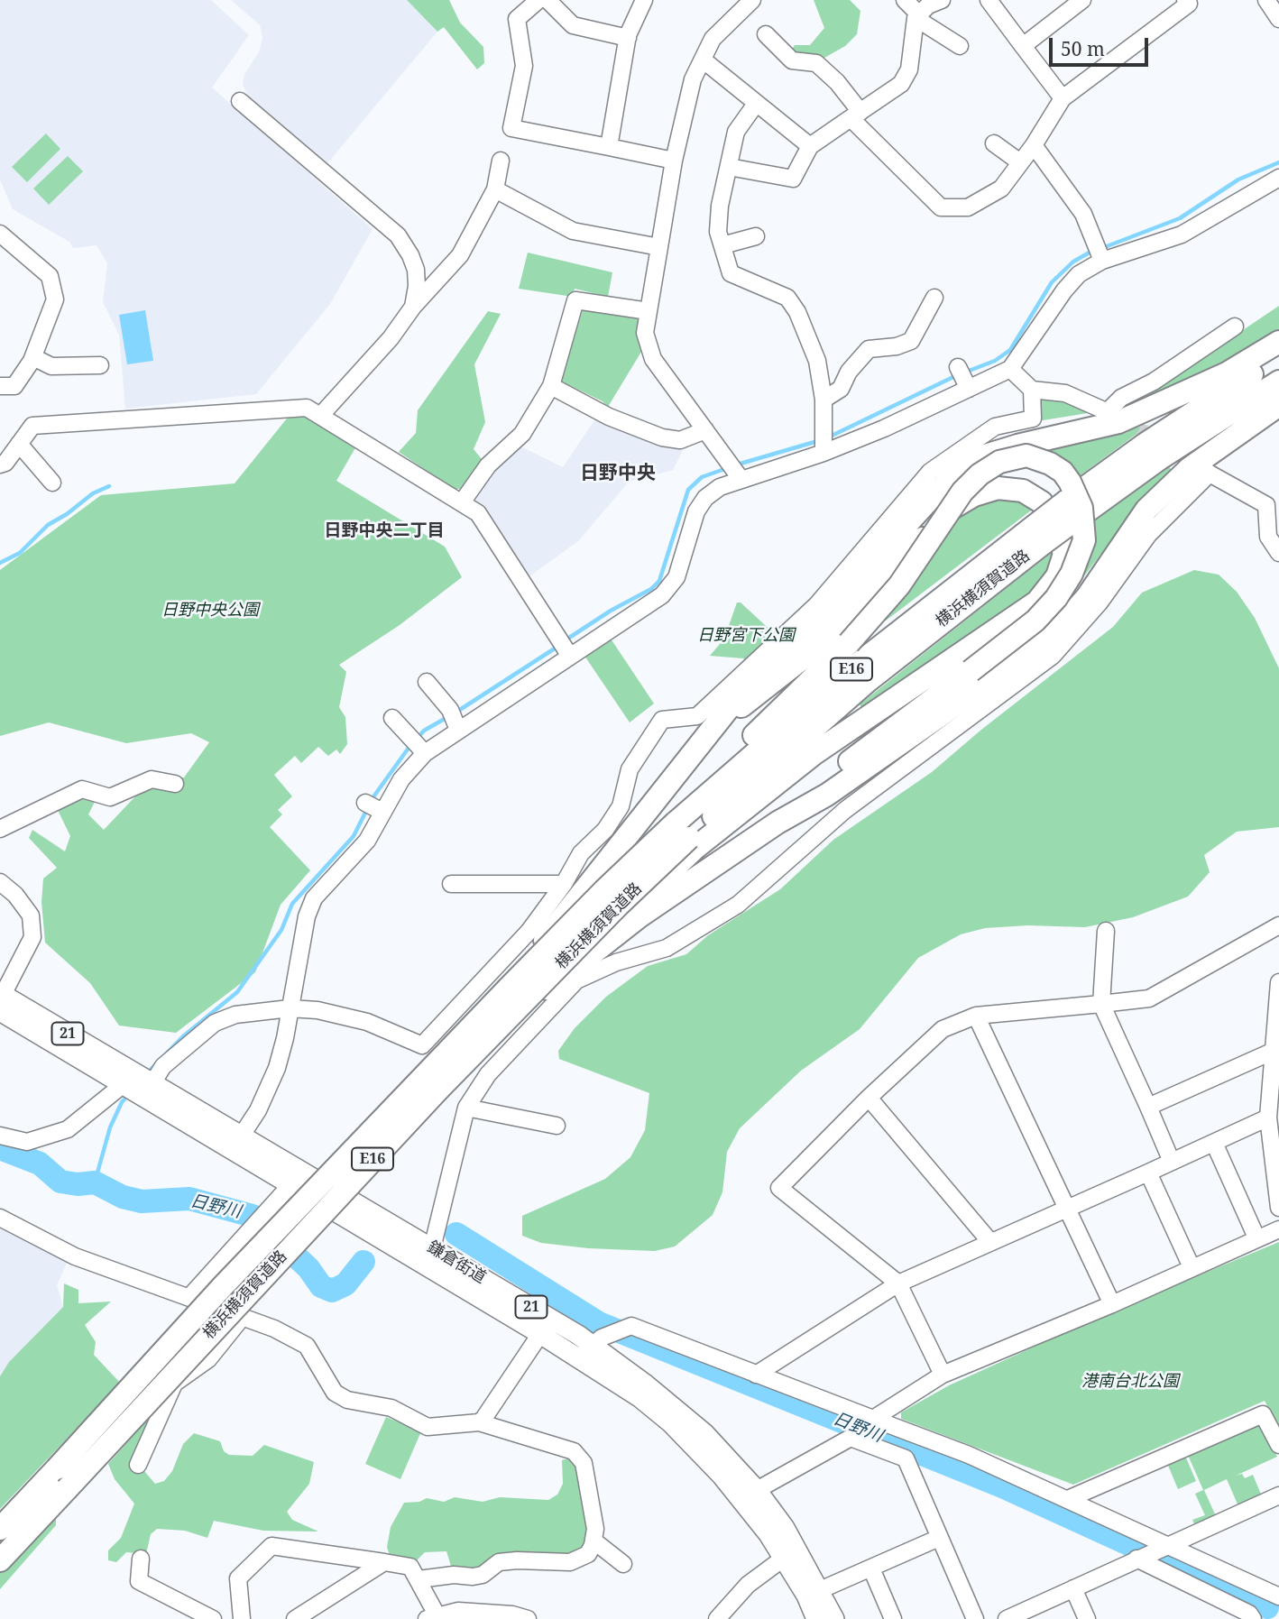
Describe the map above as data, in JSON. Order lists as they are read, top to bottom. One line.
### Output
{"streets":{"highway":["横浜横須賀道路","E16"],"main road":["21","鎌倉街道"]},"districts":["日野中央","日野中央二丁目"],"water":["日野川"],"parks":["日野中央公園","日野宮下公園","港南台北公園"],"scale_bar":"50 m"}
